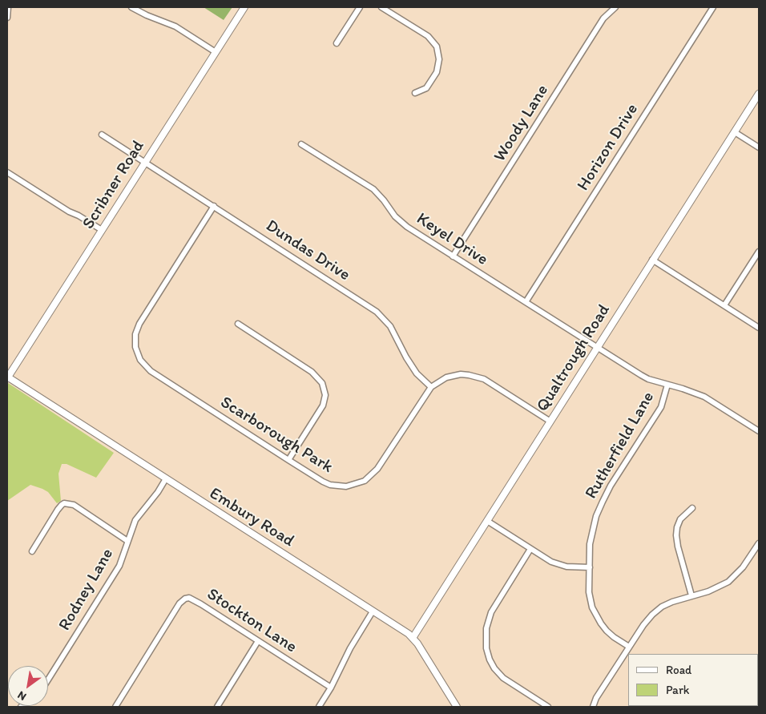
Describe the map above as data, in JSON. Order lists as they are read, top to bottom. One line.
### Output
{"streets":{"street":["Woody Lane","Horizon Drive","Scribner Road","Keyel Drive","Dundas Drive","Qualtrough Road","Scarborough Park","Rutherfield Lane","Embury Road","Rodney Lane","Stockton Lane"]},"crossings":[["Woody Lane","Keyel Drive"],["Horizon Drive","Keyel Drive"],["Scribner Road","Dundas Drive"],["Scribner Road","Embury Road"],["Keyel Drive","Qualtrough Road"],["Keyel Drive","Rutherfield Lane"],["Dundas Drive","Scarborough Park"],["Qualtrough Road","Scarborough Park"],["Qualtrough Road","Embury Road"],["Embury Road","Rodney Lane"]],"legend":["Road","Park"],"north":"bottom left"}
